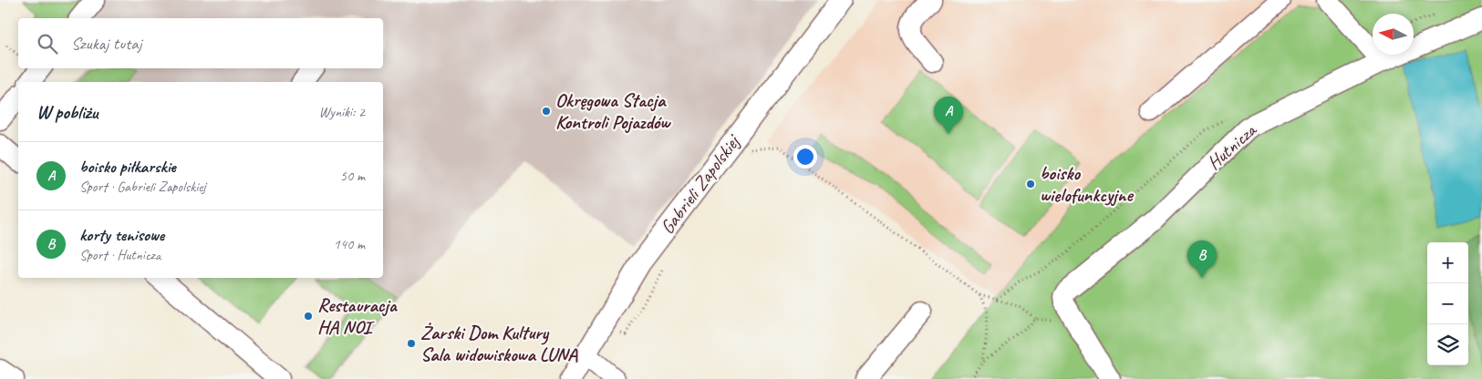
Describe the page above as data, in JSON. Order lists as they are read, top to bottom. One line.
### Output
{"streets":{"street":["Hutnicza","Gabrieli Zapolskiej"]},"places":["Okręgowa Stacja Kontroli Pojazdów","boisko wielofunkcyjne","Restauracja HA NOI","Żarski Dom Kultury Sala widowiskowa LUNA"],"north":"left","page":{"search":"Szukaj tutaj","heading":["W pobliżu","Wyniki: 2"],"pins":["A","B"],"list":[{"mark":"A","name":"boisko piłkarskie","note":"Sport · Gabrieli Zapolskiej","value":"50 m"},{"mark":"B","name":"korty tenisowe","note":"Sport · Hutnicza","value":"140 m"}],"map_buttons":["+","−"]}}
